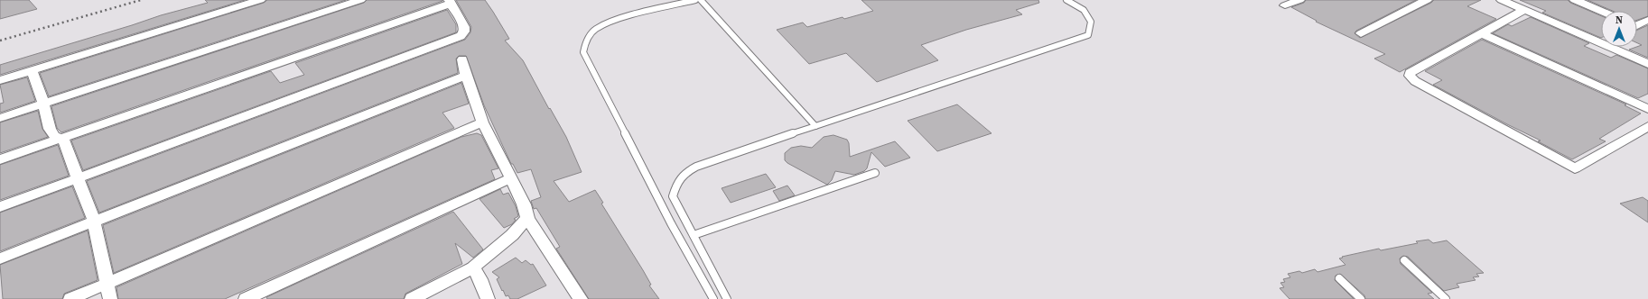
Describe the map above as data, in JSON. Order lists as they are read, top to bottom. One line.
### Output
{"north":"top"}
